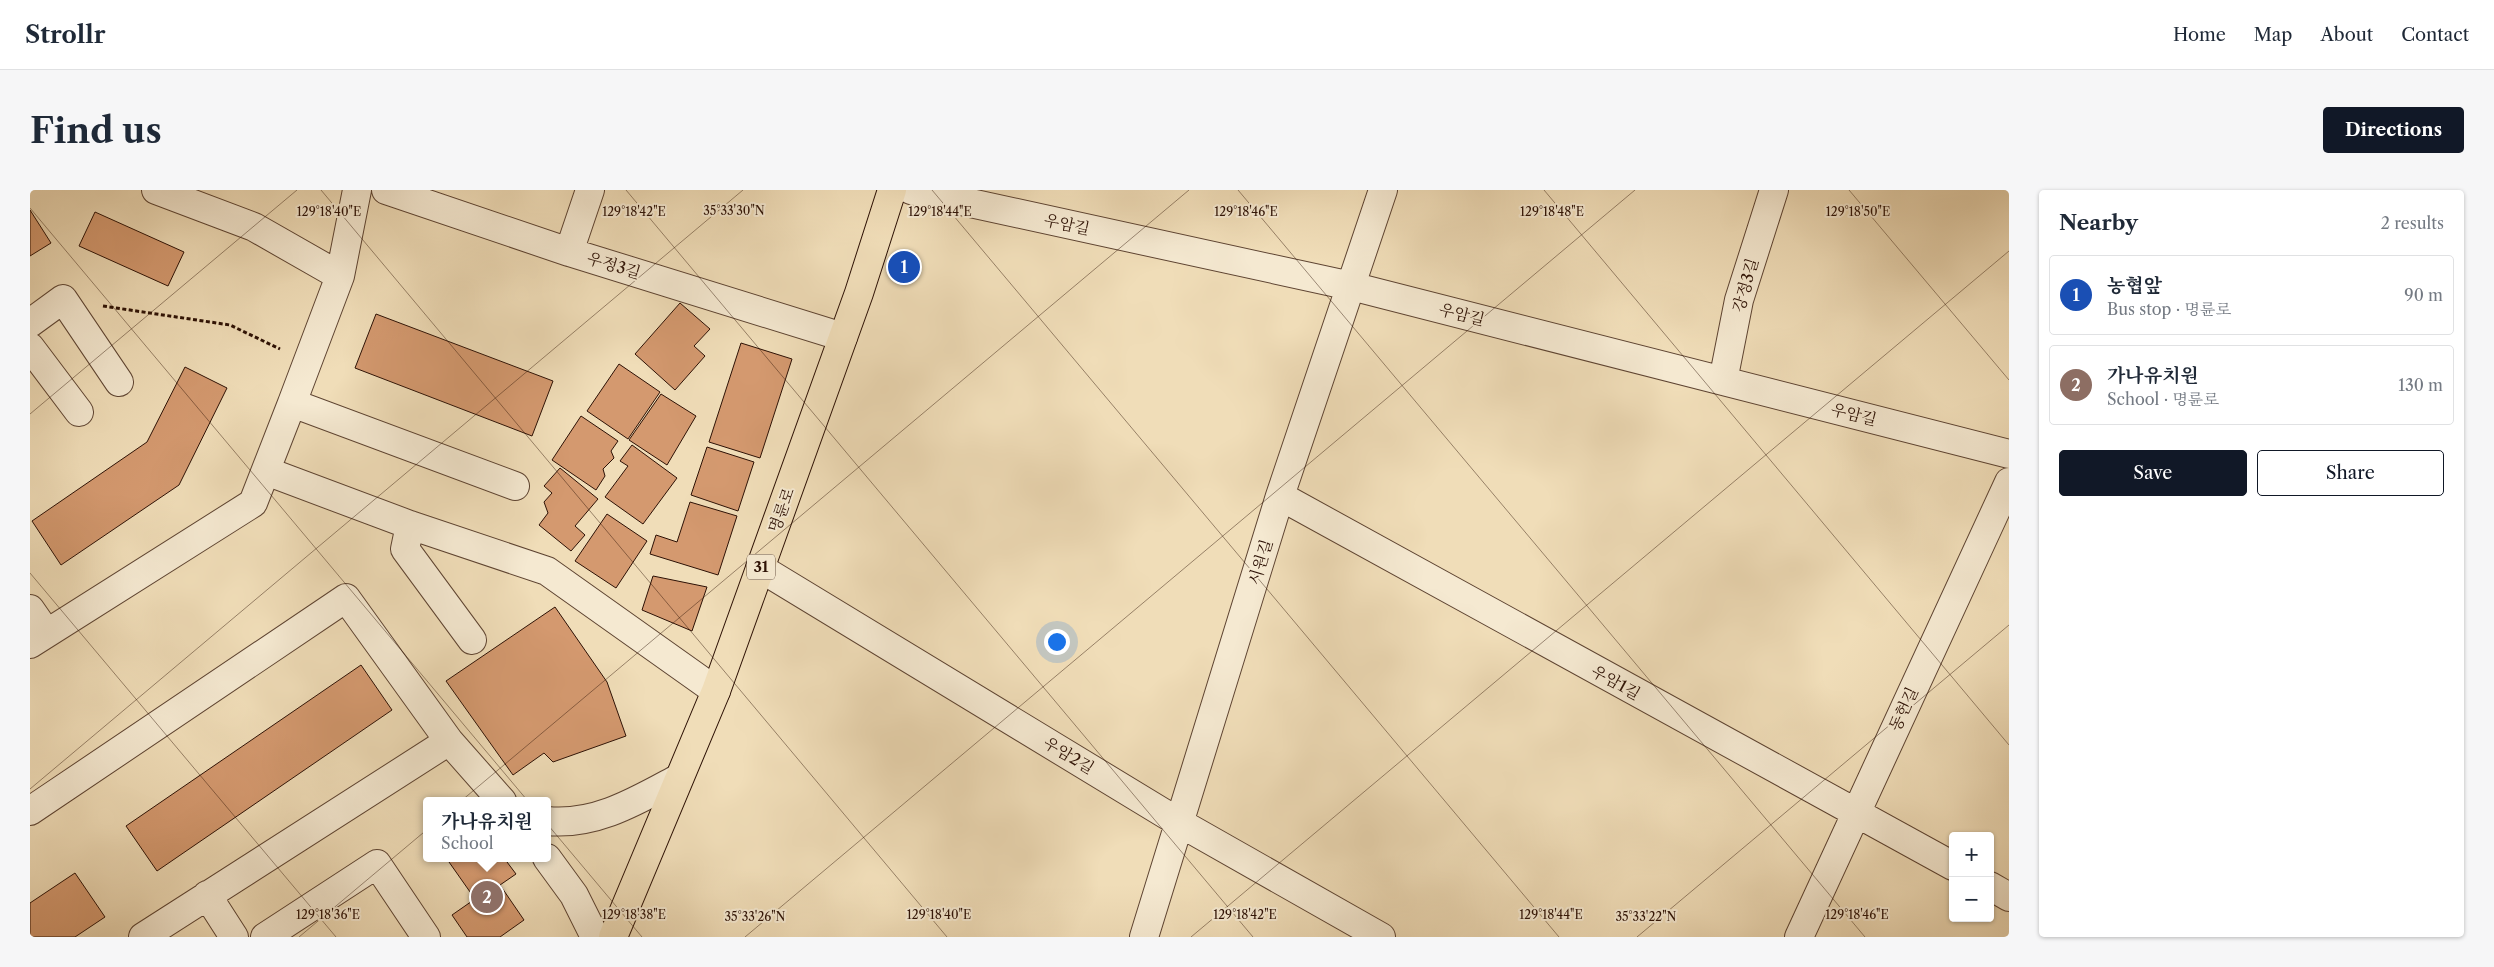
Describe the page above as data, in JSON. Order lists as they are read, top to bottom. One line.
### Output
{"streets":{"main road":["명륜로","31"],"street":["우암길","우정3길","강정3길","시원길","우암1길","동헌길","우암2길"]},"crossings":[["우암길","강정3길"],["우암길","시원길"],["우정3길","명륜로"],["명륜로","우암2길"],["시원길","우암1길"],["시원길","우암2길"],["우암1길","동헌길"]],"page":{"header":"Strollr","nav":["Home","Map","About","Contact"],"buttons":["Directions",["Save","Share"]],"title":"Find us","heading":["Nearby","2 results"],"pins":["1","2"],"list":[{"mark":"1","name":"농협앞","note":"Bus stop · 명륜로","value":"90 m"},{"mark":"2","name":"가나유치원","note":"School · 명륜로","value":"130 m"}],"popup":["가나유치원","School"],"map_buttons":["+","−"]},"coordinates":["35°33'30\"N","129°18'50\"E","129°18'48\"E","129°18'40\"E","129°18'42\"E","129°18'44\"E","129°18'46\"E","129°18'36\"E","129°18'38\"E","35°33'26\"N","35°33'22\"N"]}
